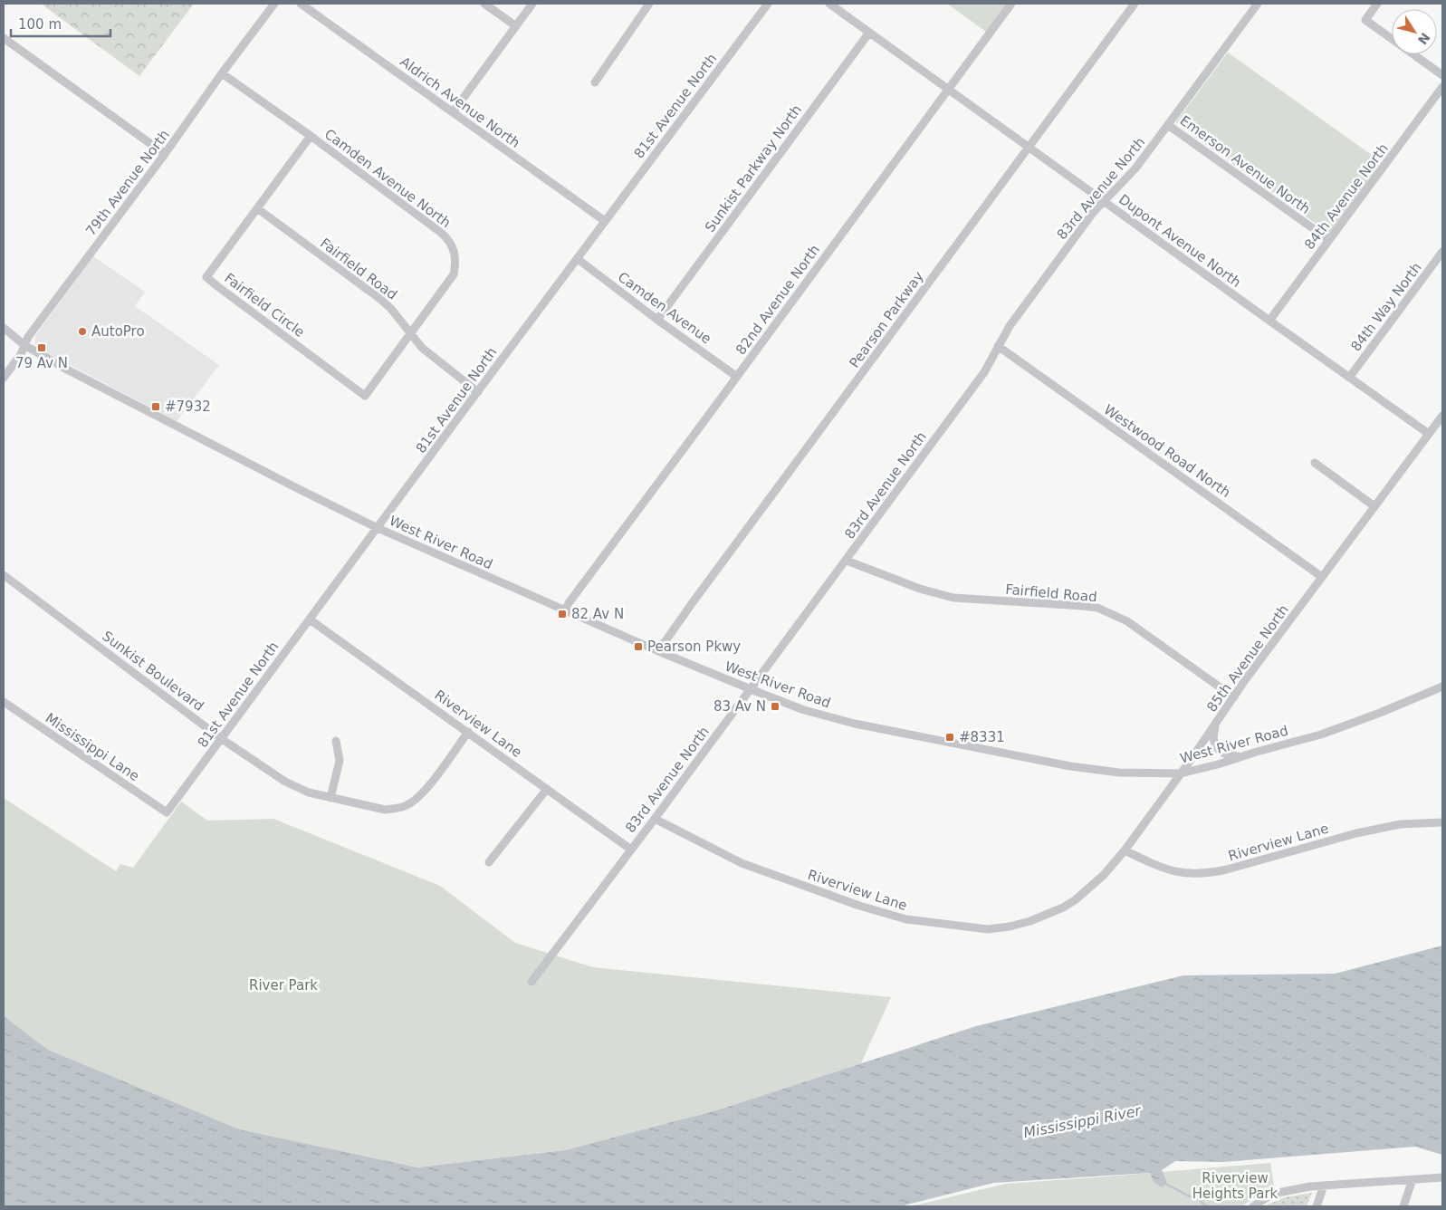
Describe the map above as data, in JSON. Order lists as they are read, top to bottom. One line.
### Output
{"streets":{"street":["Aldrich Avenue North","81st Avenue North","Emerson Avenue North","Sunkist Parkway North","Camden Avenue North","79th Avenue North","83rd Avenue North","84th Avenue North","Dupont Avenue North","Fairfield Road","82nd Avenue North","Fairfield Circle","84th Way North","Camden Avenue","Pearson Parkway","Westwood Road North","West River Road","85th Avenue North","Sunkist Boulevard","Riverview Lane","Mississippi Lane"]},"crossings":[["Aldrich Avenue North","81st Avenue North"],["81st Avenue North","Fairfield Road"],["81st Avenue North","Camden Avenue"],["81st Avenue North","West River Road"],["81st Avenue North","Sunkist Boulevard"],["81st Avenue North","Riverview Lane"],["81st Avenue North","Mississippi Lane"],["Emerson Avenue North","83rd Avenue North"],["Emerson Avenue North","84th Avenue North"],["Sunkist Parkway North","Dupont Avenue North"],["Sunkist Parkway North","Camden Avenue"],["Camden Avenue North","79th Avenue North"],["Camden Avenue North","Fairfield Road"],["Camden Avenue North","Fairfield Circle"],["79th Avenue North","West River Road"],["83rd Avenue North","Dupont Avenue North"],["83rd Avenue North","Fairfield Road"],["83rd Avenue North","Westwood Road North"],["83rd Avenue North","West River Road"],["83rd Avenue North","Riverview Lane"],["84th Avenue North","Dupont Avenue North"],["Dupont Avenue North","82nd Avenue North"],["Dupont Avenue North","84th Way North"],["Dupont Avenue North","Pearson Parkway"],["Dupont Avenue North","85th Avenue North"],["Fairfield Road","Fairfield Circle"],["Fairfield Road","85th Avenue North"],["82nd Avenue North","Camden Avenue"],["82nd Avenue North","West River Road"],["Pearson Parkway","West River Road"],["Westwood Road North","85th Avenue North"],["West River Road","85th Avenue North"],["85th Avenue North","Riverview Lane"],["Sunkist Boulevard","Riverview Lane"]],"water":["Mississippi River"],"parks":["River Park","Riverview Heights Park"],"places":{"other":["AutoPro"],"transit":["79 Av N","#7932","82 Av N","Pearson Pkwy","83 Av N","#8331"]},"scale_bar":"100 m","north":"bottom right"}
